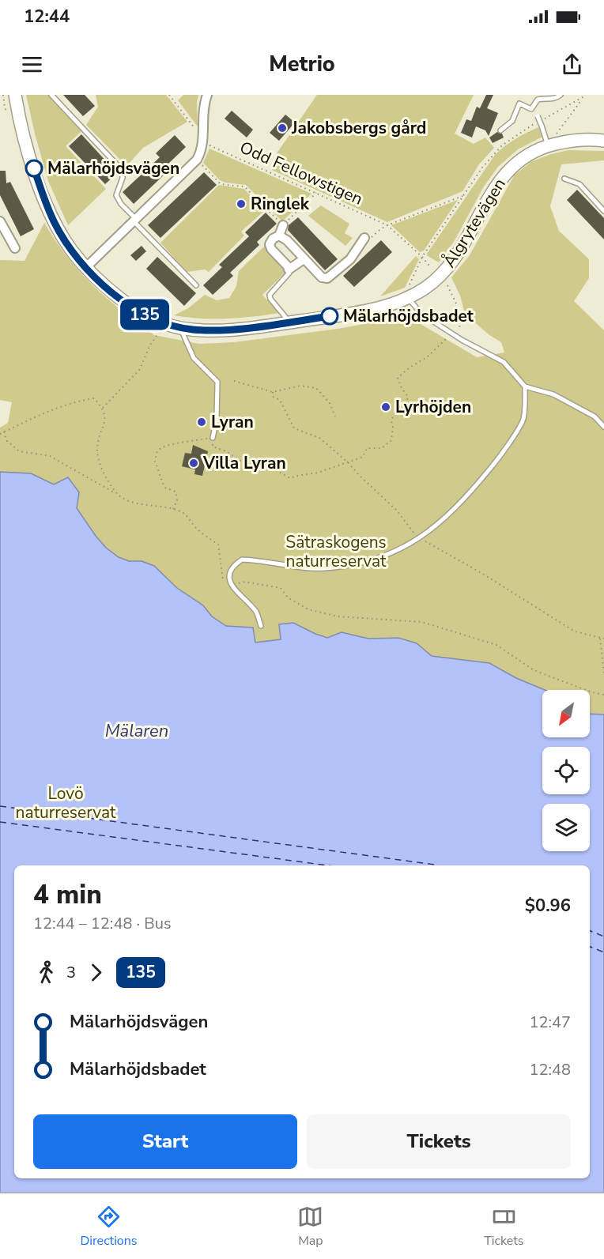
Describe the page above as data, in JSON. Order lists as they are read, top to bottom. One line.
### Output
{"streets":{"street":["Ålgrytevägen"],"path":["Odd Fellowstigen"]},"water":["Mälaren"],"parks":["Sätraskogens naturreservat","Lovö naturreservat"],"places":["Jakobsbergs gård","Mälarhöjdsvägen","Ringlek","Mälarhöjdsbadet","Lyrhöjden","Lyran","Villa Lyran"],"lines":["bus line 135"],"north":"bottom left","page":{"status":"12:44","header":"Metrio","on_map":"135","heading":["4 min","12:44 – 12:48 · Bus","$0.96"],"legs":["3","135"],"list":[{"name":"Mälarhöjdsvägen","value":"12:47"},{"name":"Mälarhöjdsbadet","value":"12:48"}],"buttons":["Start","Tickets"],"tabs":["Directions","Map","Tickets"]}}
